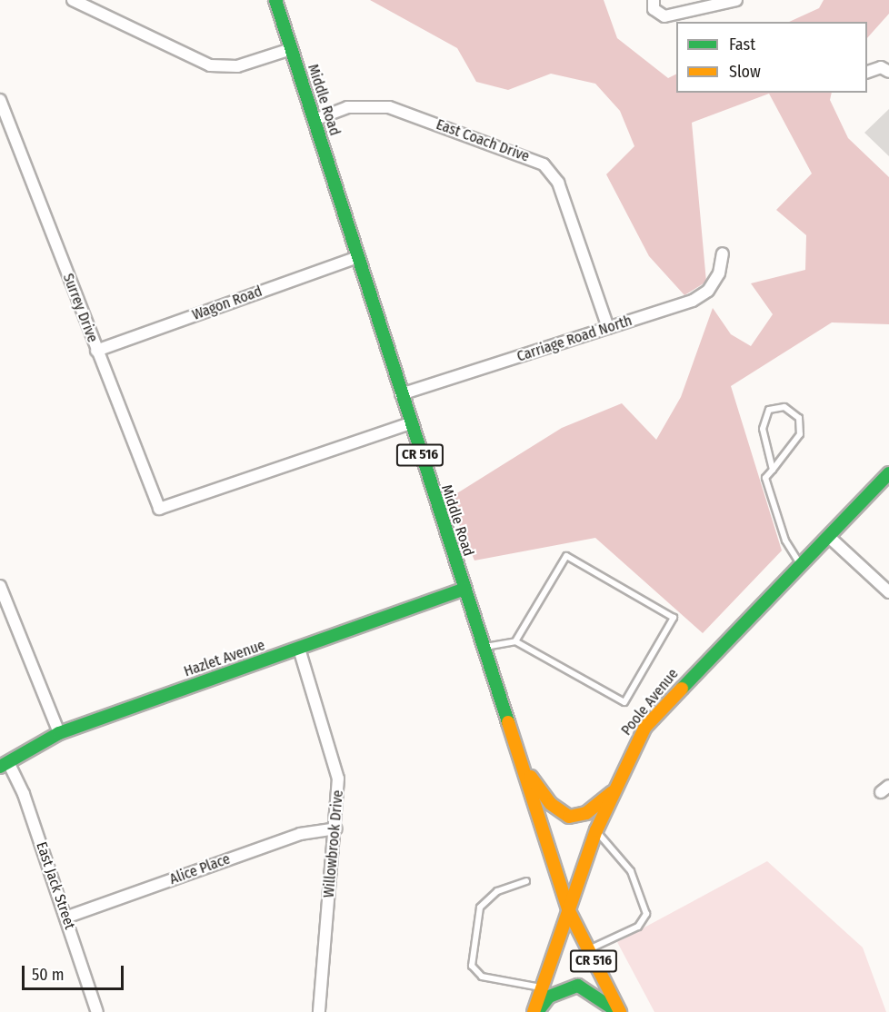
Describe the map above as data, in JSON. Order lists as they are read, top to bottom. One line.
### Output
{"streets":{"main road":["Middle Road","CR 516","Hazlet Avenue","Poole Avenue"],"street":["East Coach Drive","Wagon Road","Surrey Drive","Carriage Road North","Willowbrook Drive","Alice Place","East Jack Street"]},"crossings":[["Middle Road","East Coach Drive"],["Middle Road","Wagon Road"],["Middle Road","Surrey Drive"],["Middle Road","Carriage Road North"],["Middle Road","Hazlet Avenue"],["Middle Road","Poole Avenue"],["East Coach Drive","Carriage Road North"],["Wagon Road","Surrey Drive"],["Hazlet Avenue","Willowbrook Drive"],["Hazlet Avenue","East Jack Street"],["Willowbrook Drive","Alice Place"],["Alice Place","East Jack Street"]],"legend":["Fast","Slow"],"scale_bar":"50 m"}
